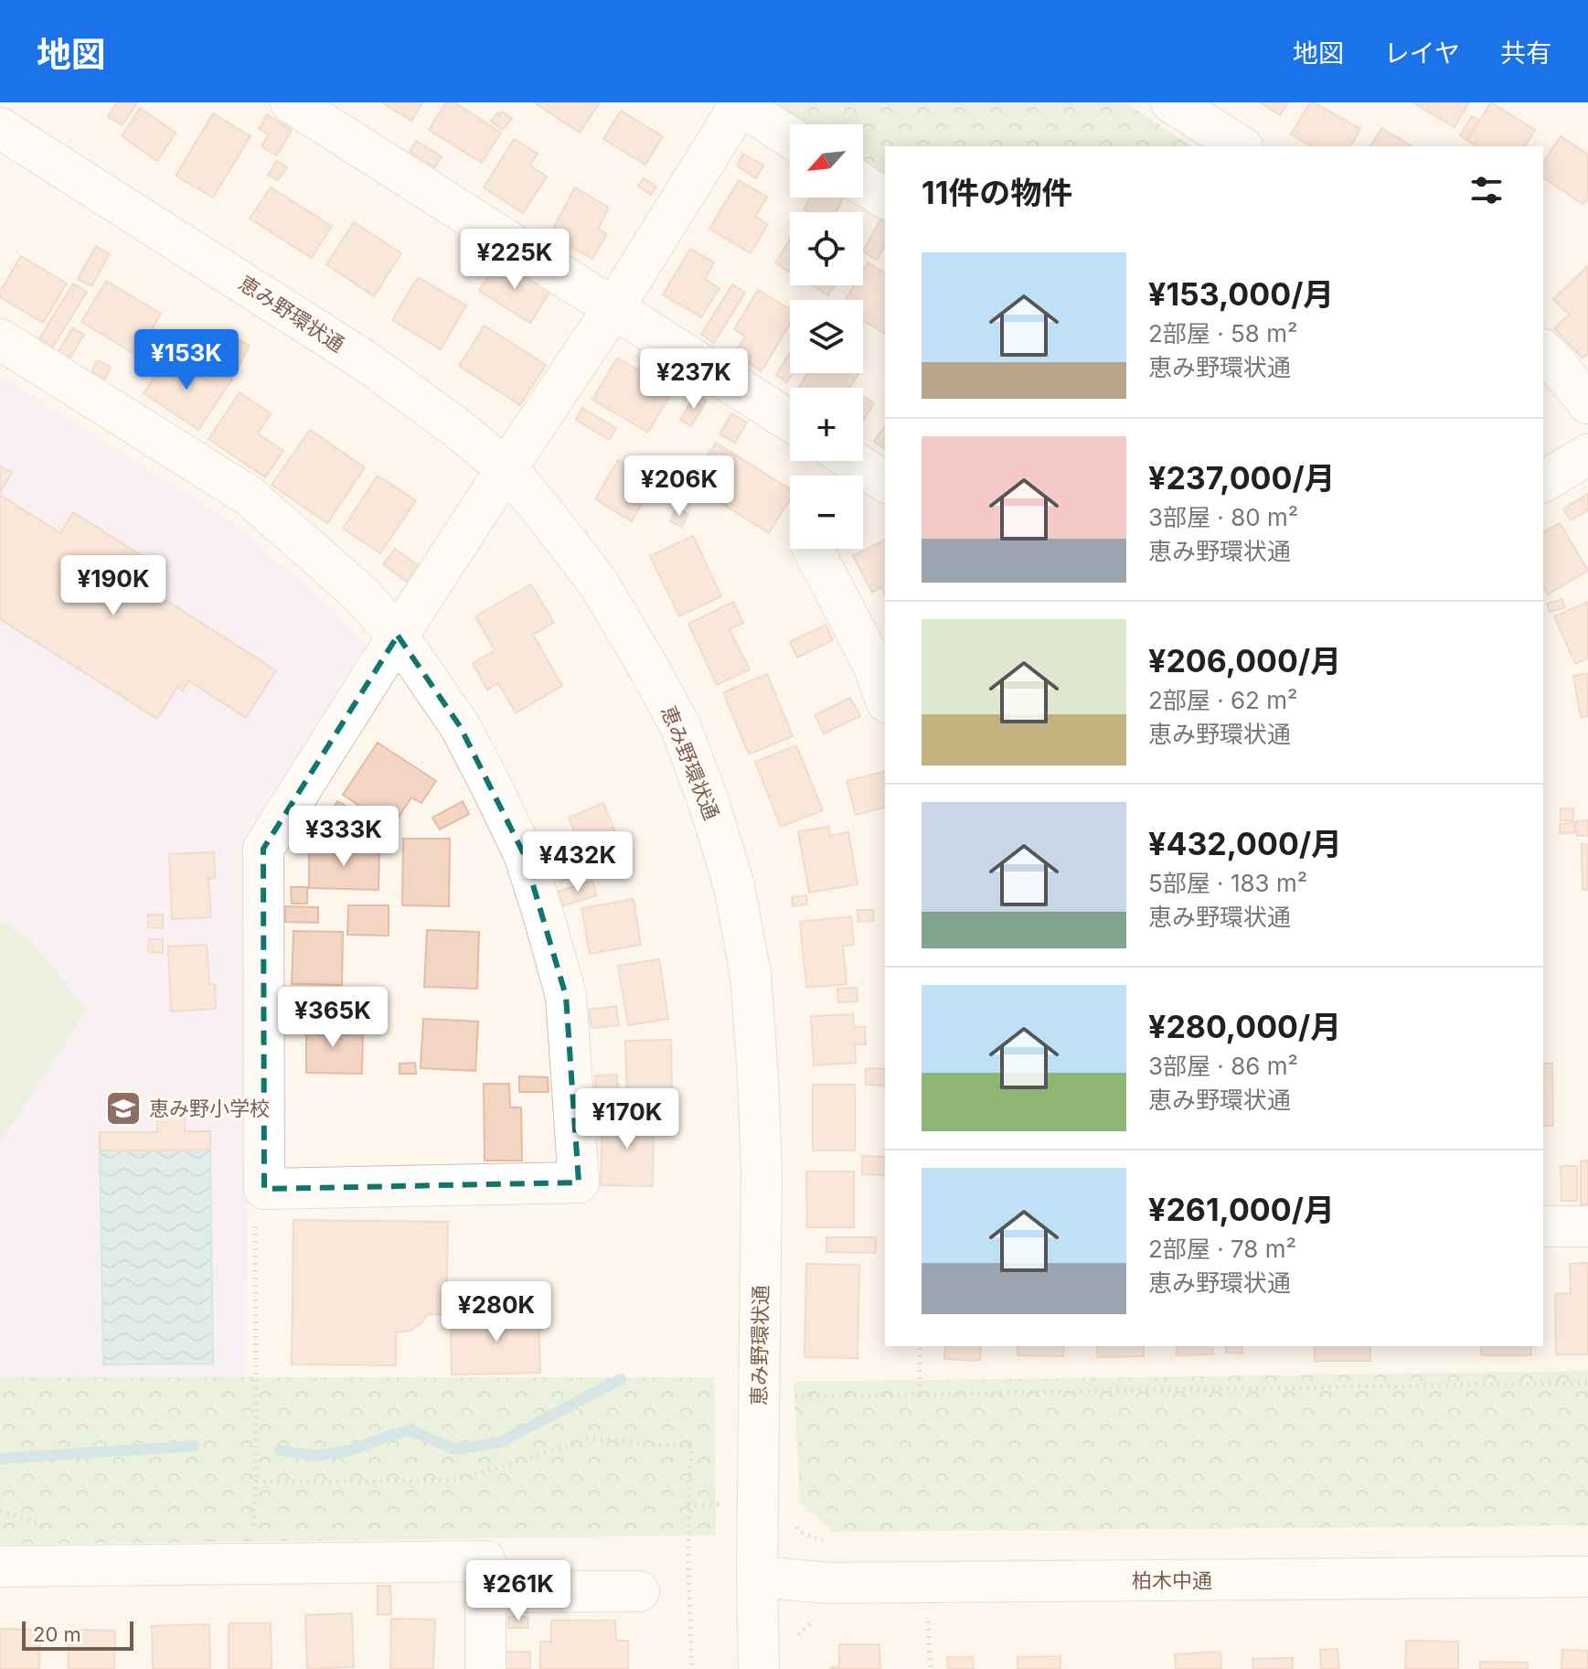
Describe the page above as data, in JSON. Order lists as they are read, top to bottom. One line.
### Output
{"streets":{"street":["恵み野環状通","柏木中通"]},"crossings":[["恵み野環状通","柏木中通"]],"places":{"school or university":["恵み野小学校"]},"scale_bar":"20 m","north":"bottom left","page":{"header":"地図","nav":["地図","レイヤ","共有"],"map_buttons":["+","−"],"heading":"11件の物件","price":["¥225K","¥153K","¥237K","¥206K","¥190K","¥333K","¥432K","¥365K","¥170K","¥280K","¥261K"],"list":[{"name":"¥153,000/月","note":"2部屋 · 58 m² · 恵み野環状通"},{"name":"¥237,000/月","note":"3部屋 · 80 m² · 恵み野環状通"},{"name":"¥206,000/月","note":"2部屋 · 62 m² · 恵み野環状通"},{"name":"¥432,000/月","note":"5部屋 · 183 m² · 恵み野環状通"},{"name":"¥280,000/月","note":"3部屋 · 86 m² · 恵み野環状通"},{"name":"¥261,000/月","note":"2部屋 · 78 m² · 恵み野環状通"}],"scale":"20 m"}}
